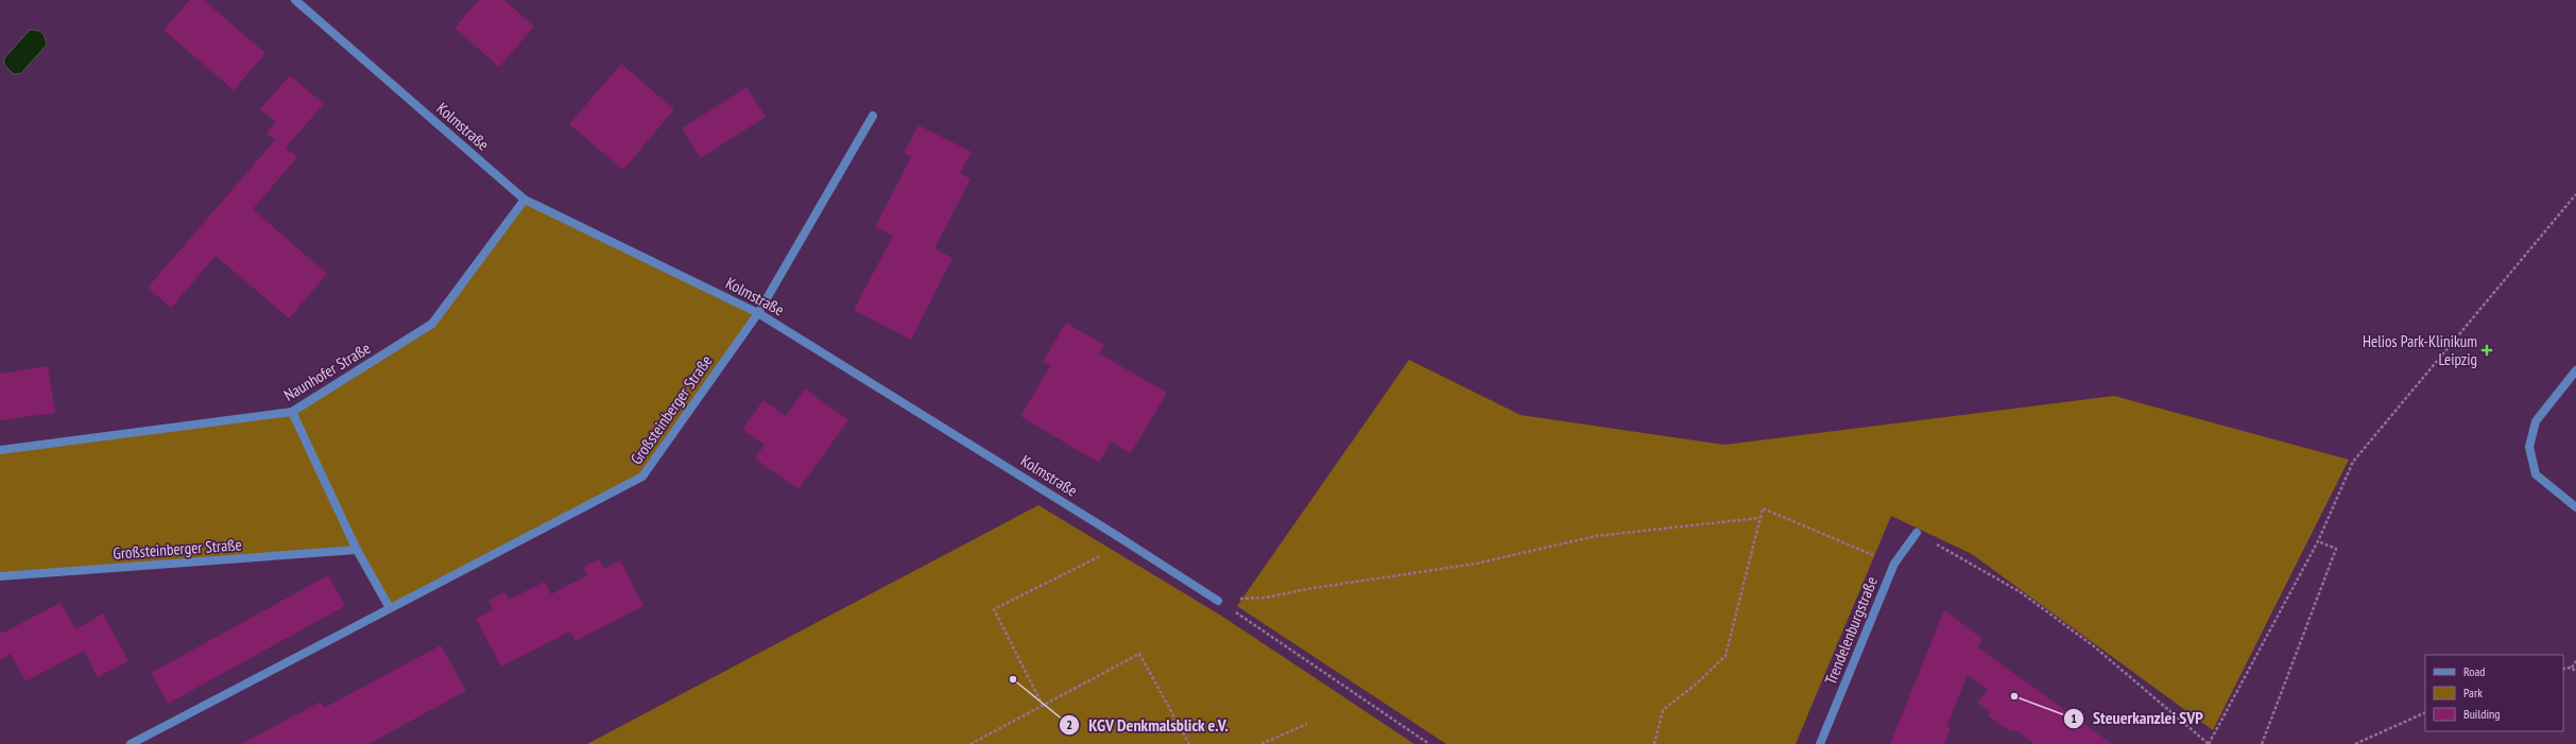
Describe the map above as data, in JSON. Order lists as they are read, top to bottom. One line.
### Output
{"streets":{"street":["Kolmstraße","Naunhofer Straße","Großsteinberger Straße","Trendelenburgstraße"]},"crossings":[["Kolmstraße","Naunhofer Straße"],["Kolmstraße","Großsteinberger Straße"]],"places":{"health":["Helios Park-Klinikum Leipzig"],"other":["KGV Denkmalsblick e.V.","Steuerkanzlei SVP"]},"legend":["Road","Park","Building"]}
